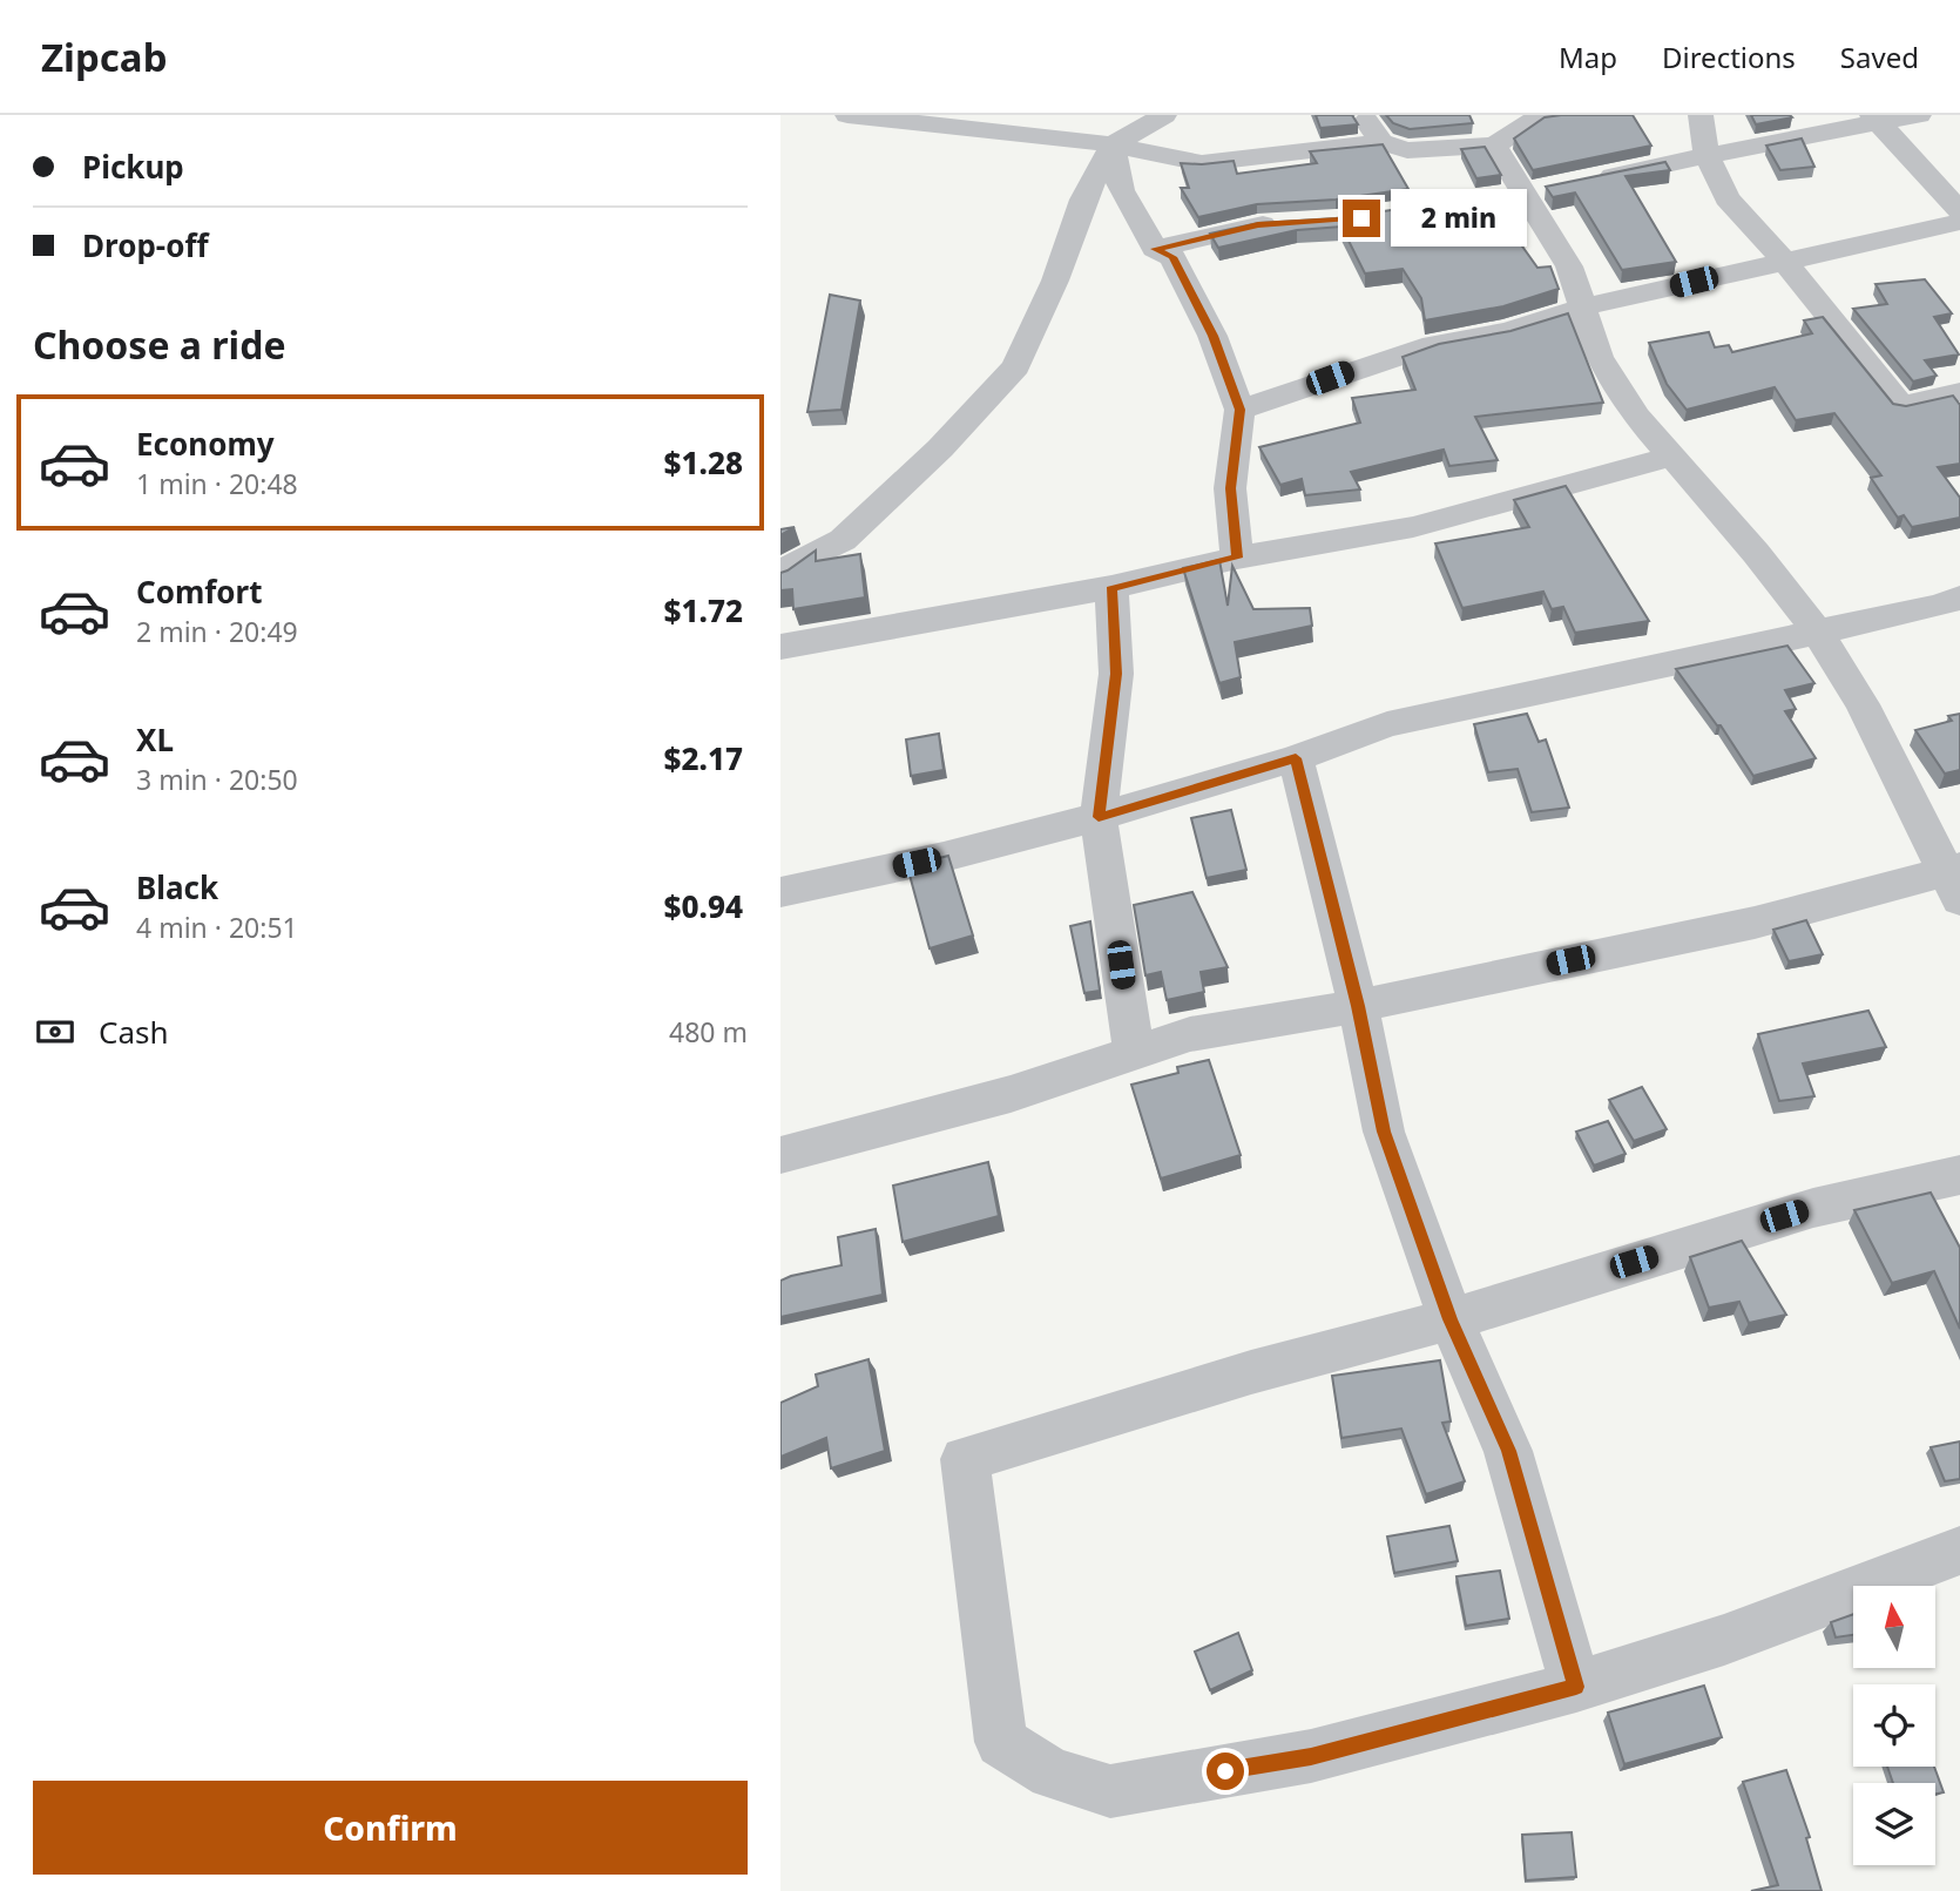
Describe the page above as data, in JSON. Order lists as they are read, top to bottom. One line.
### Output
{"north":"top","page":{"header":"Zipcab","nav":["Map","Directions","Saved"],"banner":["Pickup","Drop-off"],"bubble":"2 min","heading":"Choose a ride","list":[{"name":"Economy","note":"1 min · 20:48","value":"$1.28"},{"name":"Comfort","note":"2 min · 20:49","value":"$1.72"},{"name":"XL","note":"3 min · 20:50","value":"$2.17"},{"name":"Black","note":"4 min · 20:51","value":"$0.94"}],"pay":["Cash","480 m"],"buttons":"Confirm"}}
